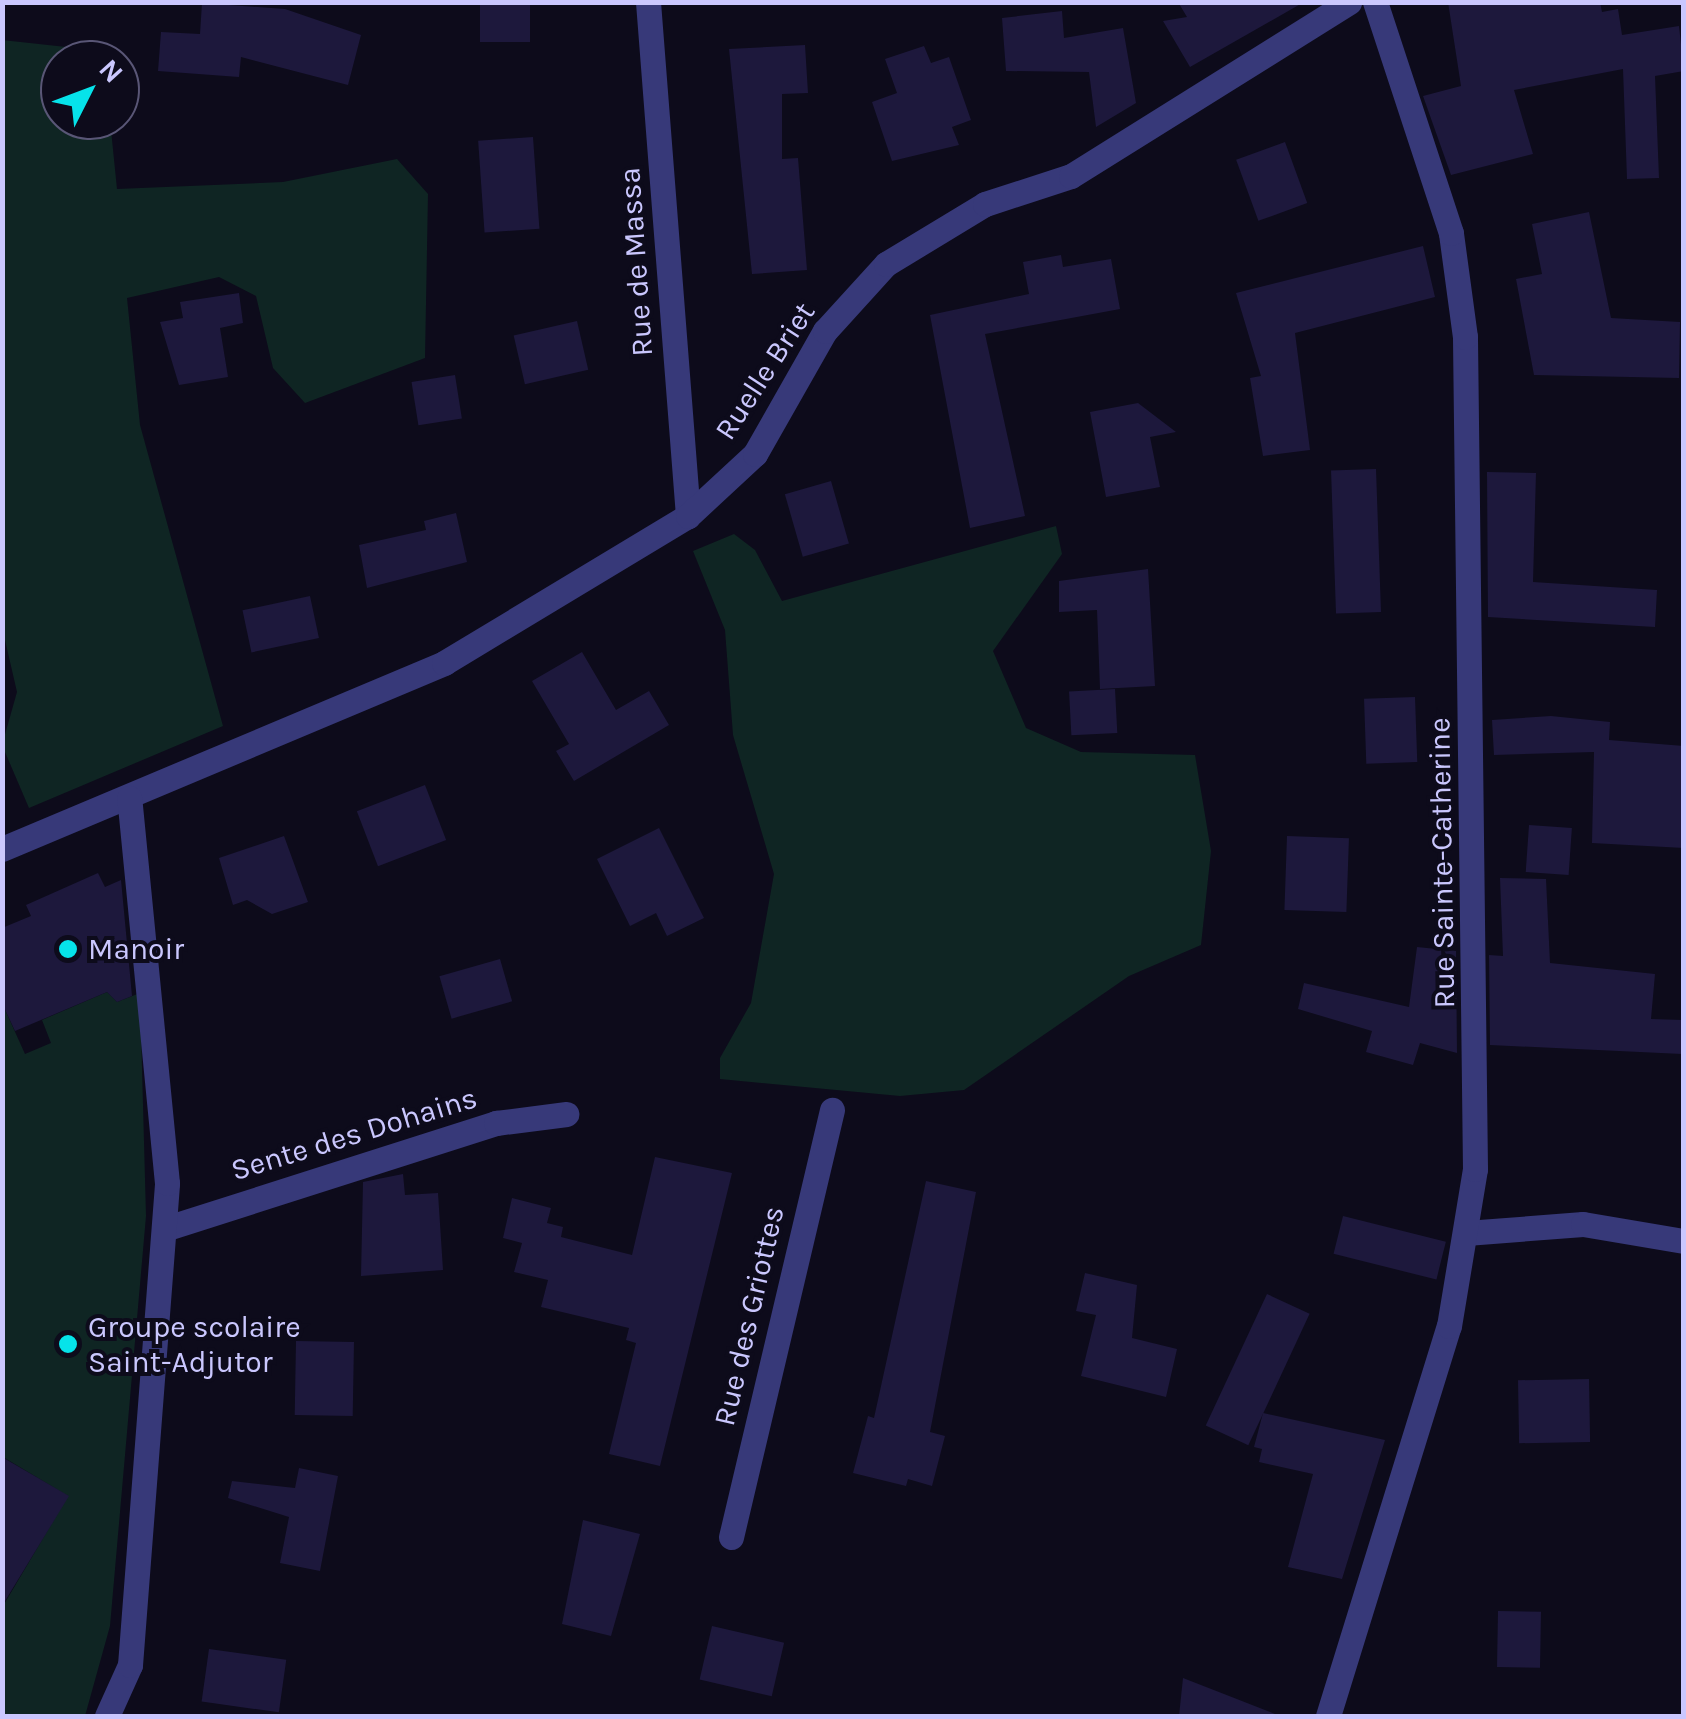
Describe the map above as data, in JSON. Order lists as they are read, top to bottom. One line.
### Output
{"streets":{"street":["Rue de Massa","Ruelle Briet","Rue Sainte-Catherine","Sente des Dohains","Rue des Griottes"]},"crossings":[["Rue de Massa","Ruelle Briet"]],"places":["Manoir","Groupe scolaire Saint-Adjutor"],"north":"top right"}
